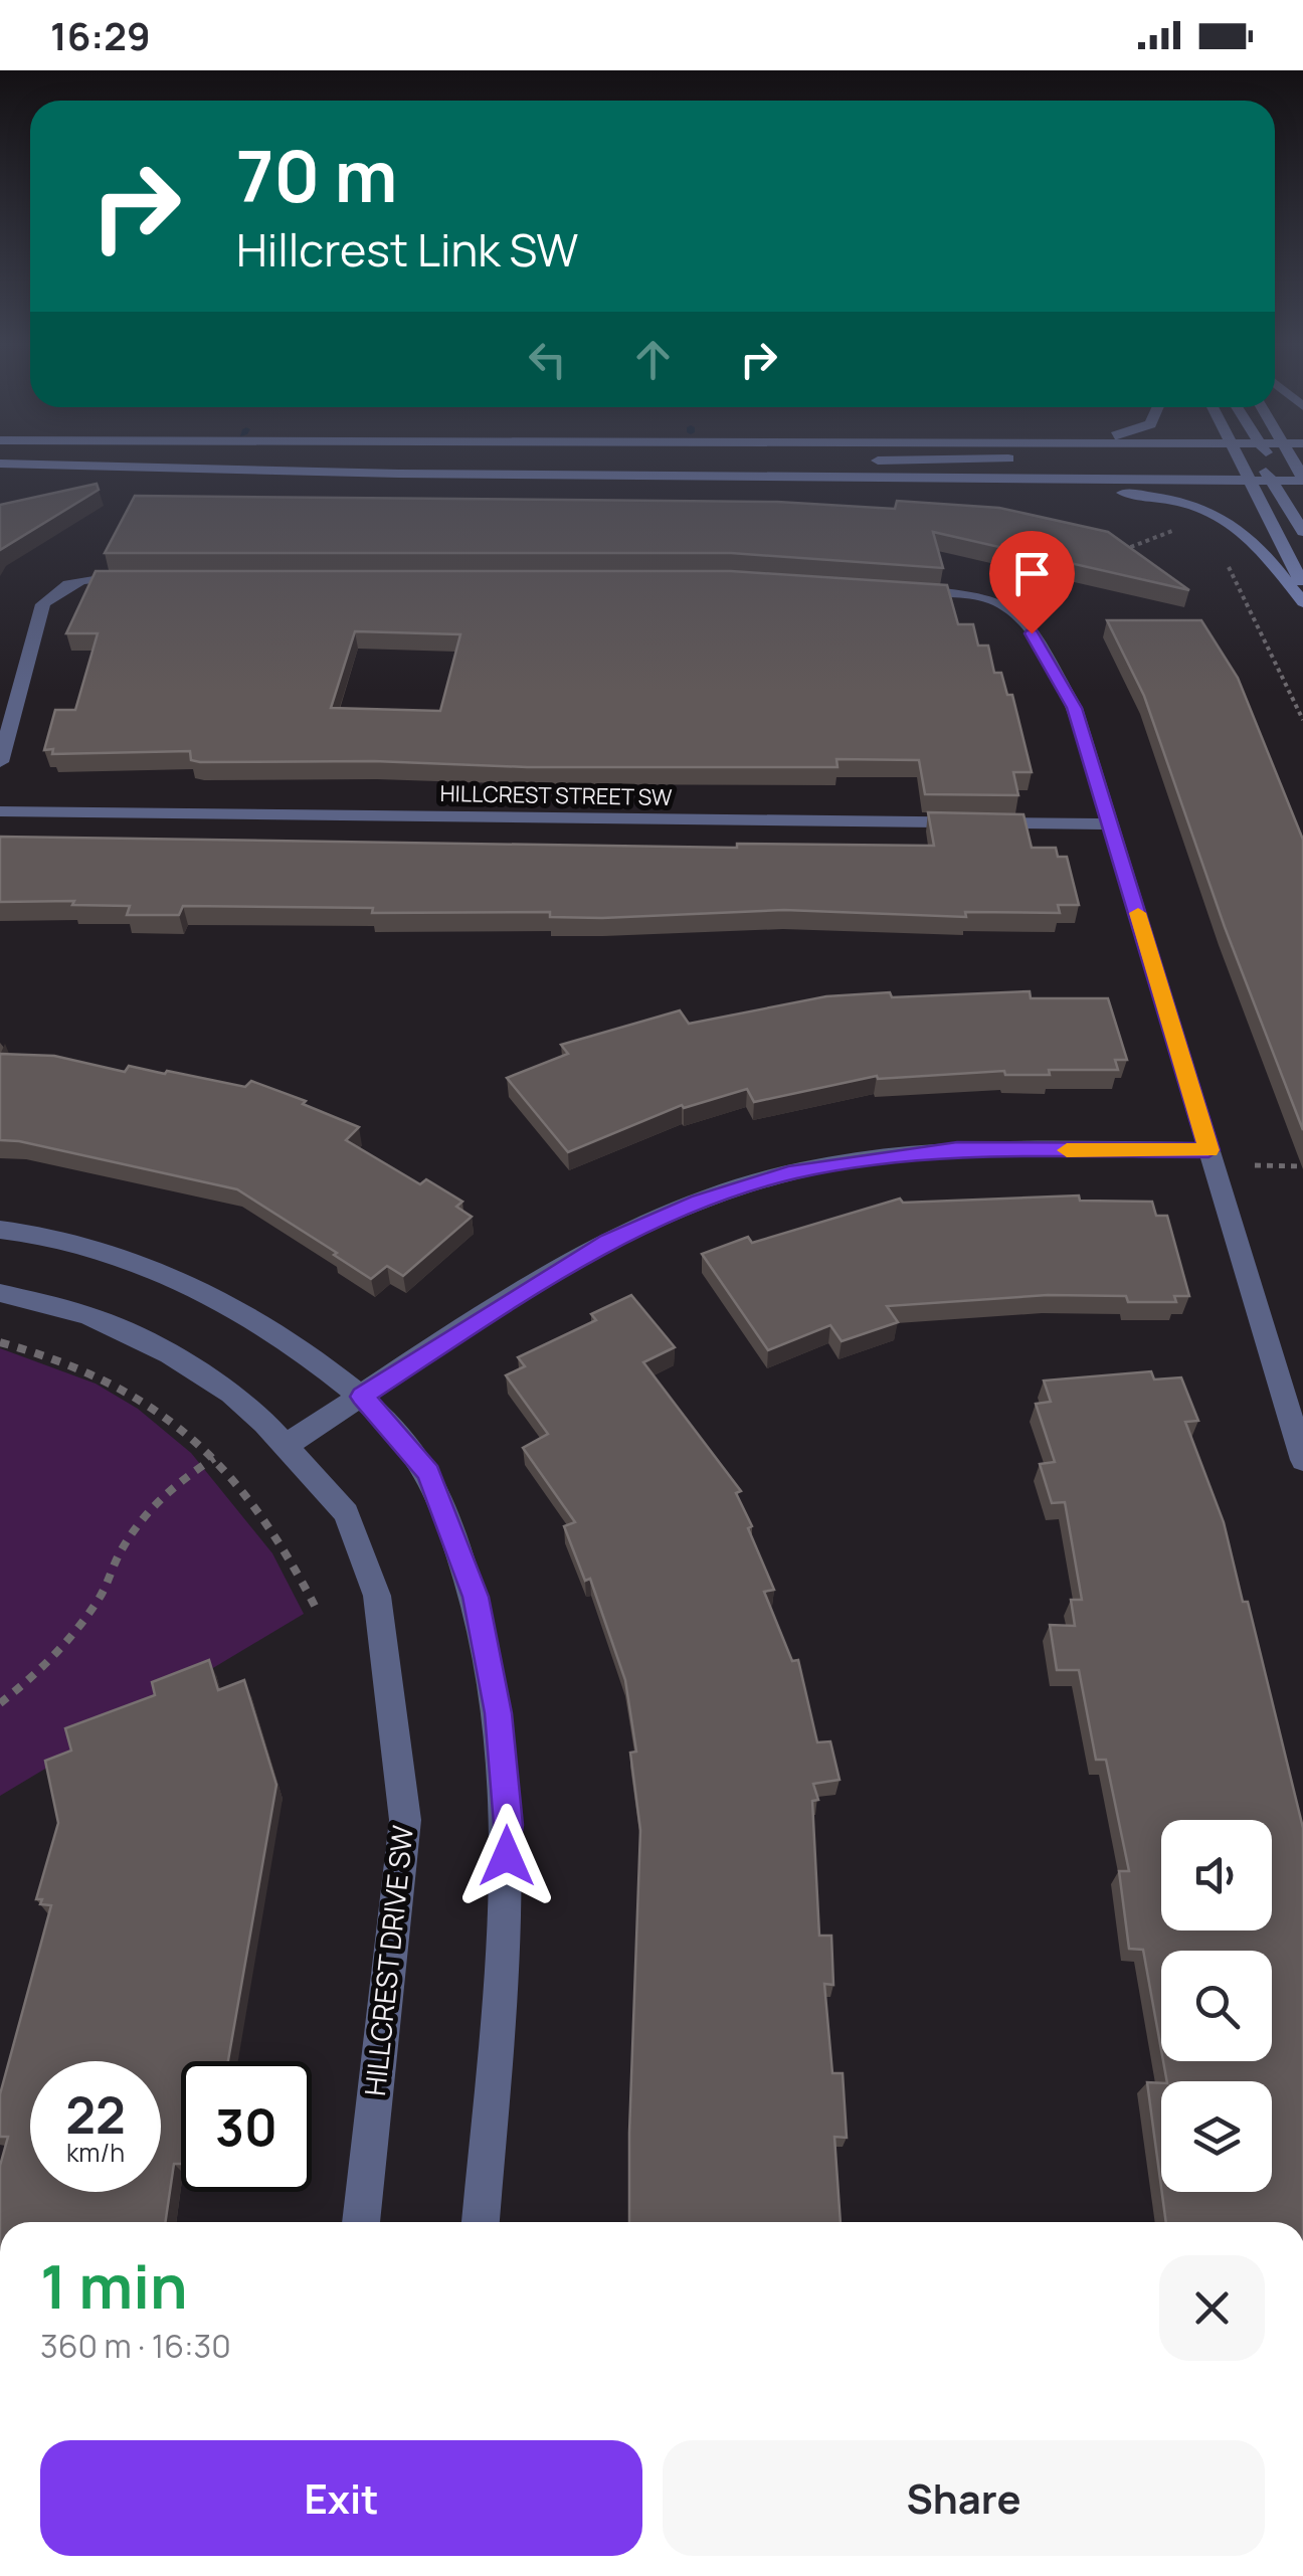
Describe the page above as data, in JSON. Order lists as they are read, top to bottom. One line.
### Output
{"streets":{"street":["HILLCREST STREET SW","HILLCREST DRIVE SW"]},"page":{"status":"16:29","turn":["70 m","Hillcrest Link SW"],"speed":"22 km/h","limit":"30","heading":["1 min","360 m · 16:30"],"buttons":["Exit","Share"]}}
